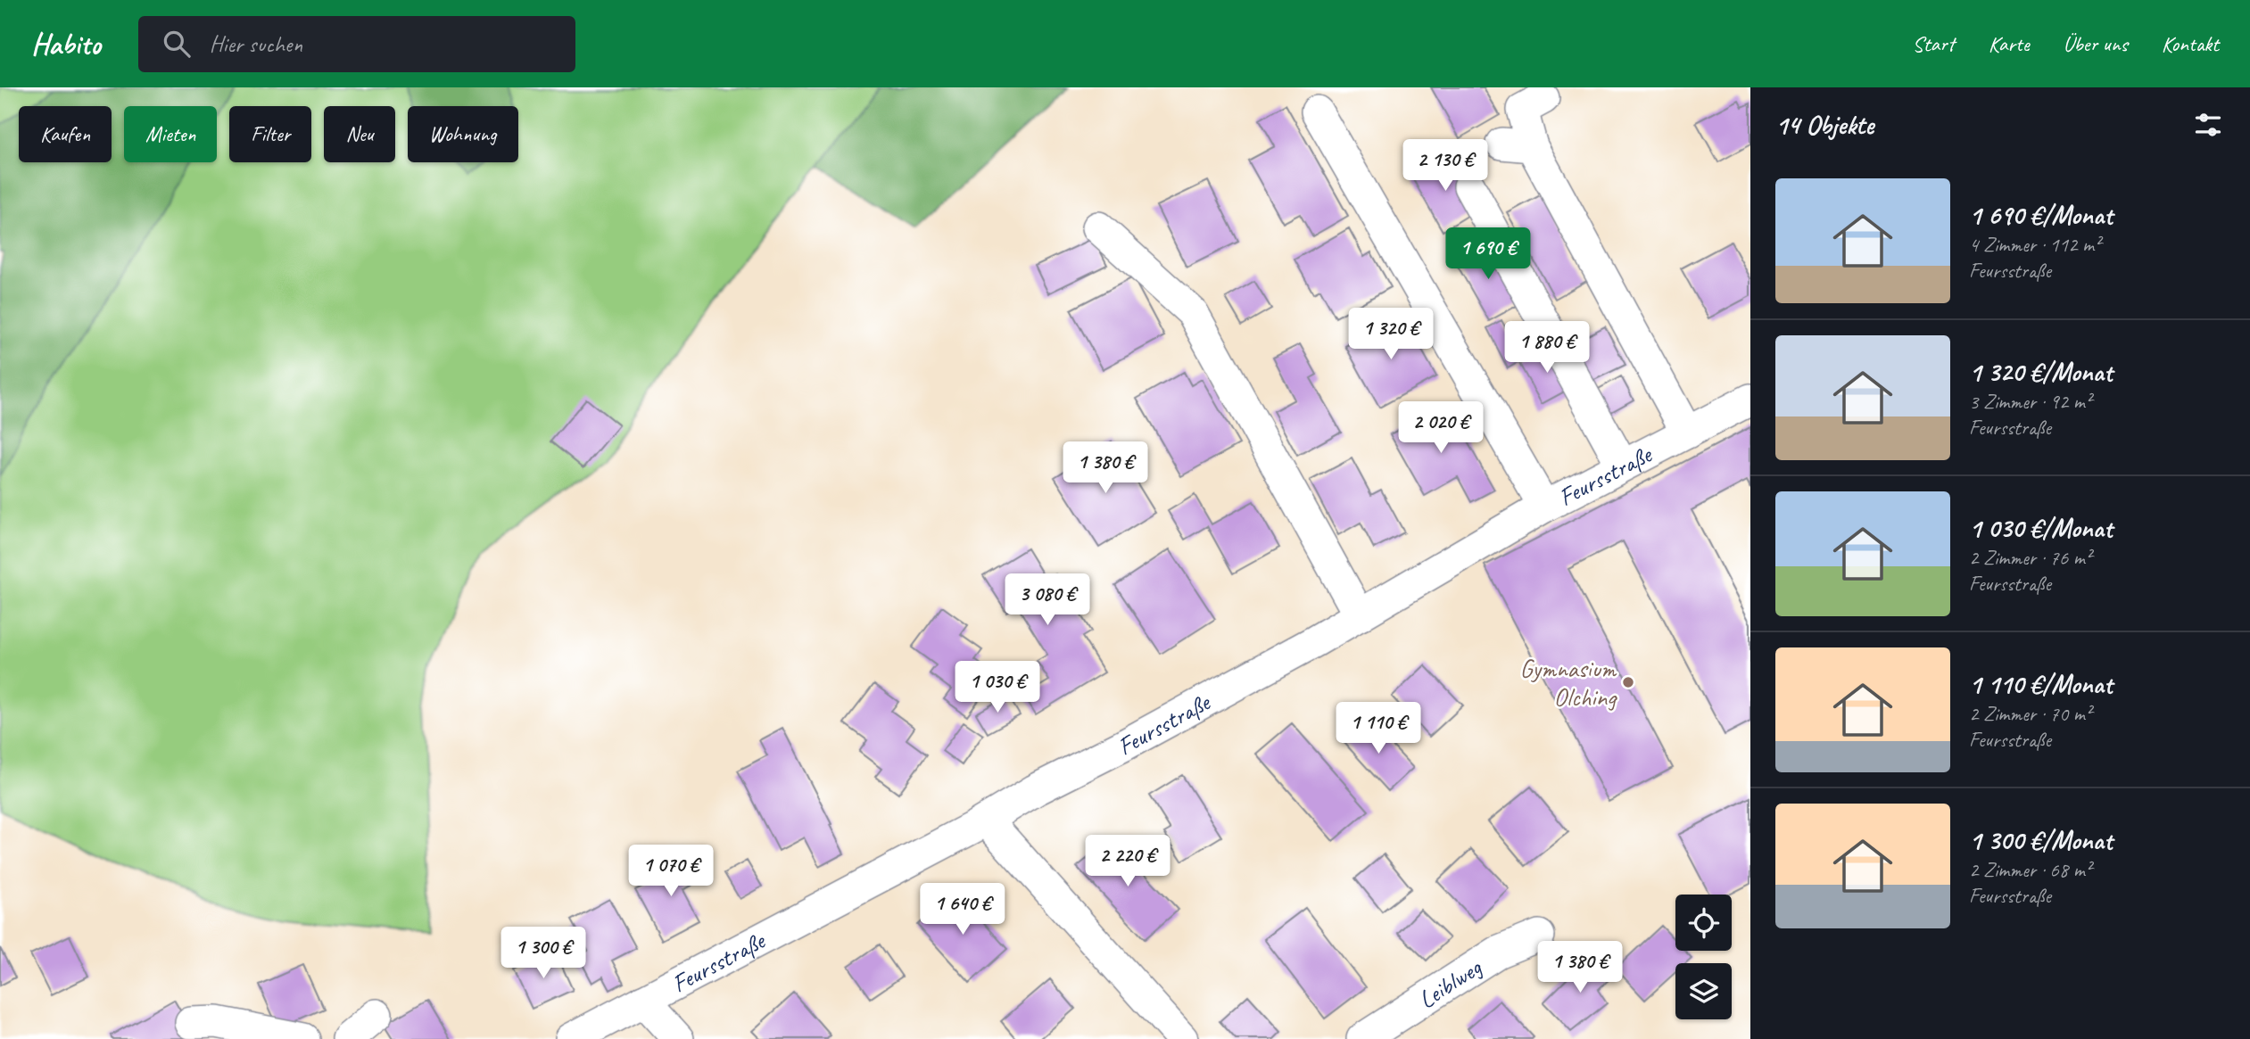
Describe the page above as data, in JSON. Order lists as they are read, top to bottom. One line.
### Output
{"streets":{"street":["Feursstraße","Leiblweg"]},"places":["Gymnasium Olching"],"page":{"header":"Habito","search":"Hier suchen","nav":["Start","Karte","Über uns","Kontakt"],"heading":"14 Objekte","chip":["Kaufen","Mieten","Filter","Neu","Wohnung"],"price":["2 130 €","1 690 €","1 320 €","1 880 €","2 020 €","1 380 €","3 080 €","1 030 €","1 110 €","2 220 €","1 070 €","1 640 €","1 300 €","1 380 €"],"list":[{"name":"1 690 €/Monat","note":"4 Zimmer · 112 m² · Feursstraße"},{"name":"1 320 €/Monat","note":"3 Zimmer · 92 m² · Feursstraße"},{"name":"1 030 €/Monat","note":"2 Zimmer · 76 m² · Feursstraße"},{"name":"1 110 €/Monat","note":"2 Zimmer · 70 m² · Feursstraße"},{"name":"1 300 €/Monat","note":"2 Zimmer · 68 m² · Feursstraße"}]}}
